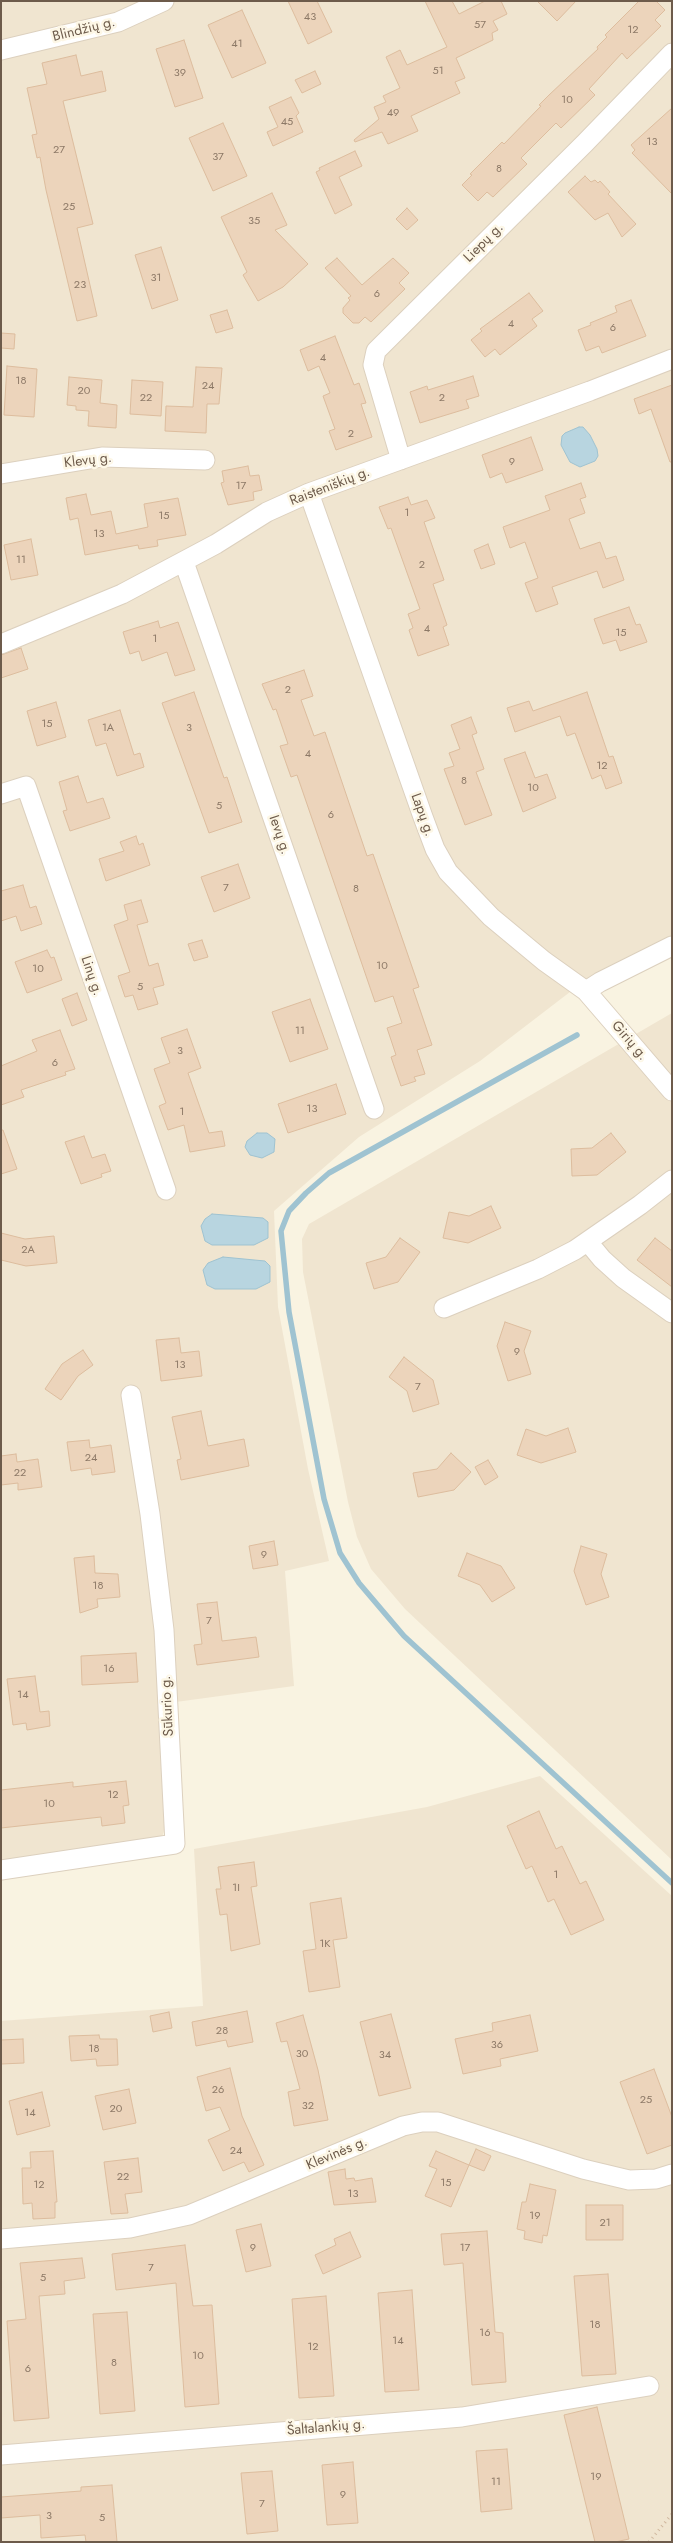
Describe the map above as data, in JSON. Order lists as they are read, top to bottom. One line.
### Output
{"streets":{"street":["Blindžių g.","Liepų g.","Klevų g.","Raisteniškių g.","Lapų g.","Ievų g.","Linų g.","Girių g.","Sūkurio g.","Klevinės g.","Šaltalankių g."]},"crossings":[["Liepų g.","Raisteniškių g."],["Raisteniškių g.","Lapų g."],["Raisteniškių g.","Ievų g."],["Lapų g.","Girių g."]],"house_numbers":["43","57","12","41","51","39","10","49","45","13","27","37","8","25","35","31","23","6","4","6","4","18","24","20","22","2","2","9","17","1","15","13","11","2","4","15","1","2","15","1A","3","4","12","8","10","5","6","7","8","10","10","5","11","3","6","13","1","2A","9","13","7","24","22","9","18","7","16","14","12","10","1","1I","1K","28","36","18","30","34","26","25","32","20","14","24","22","15","12","13","19","21","9","17","7","5","18","16","14","12","10","8","6","19","11","9","7","3","5"]}
